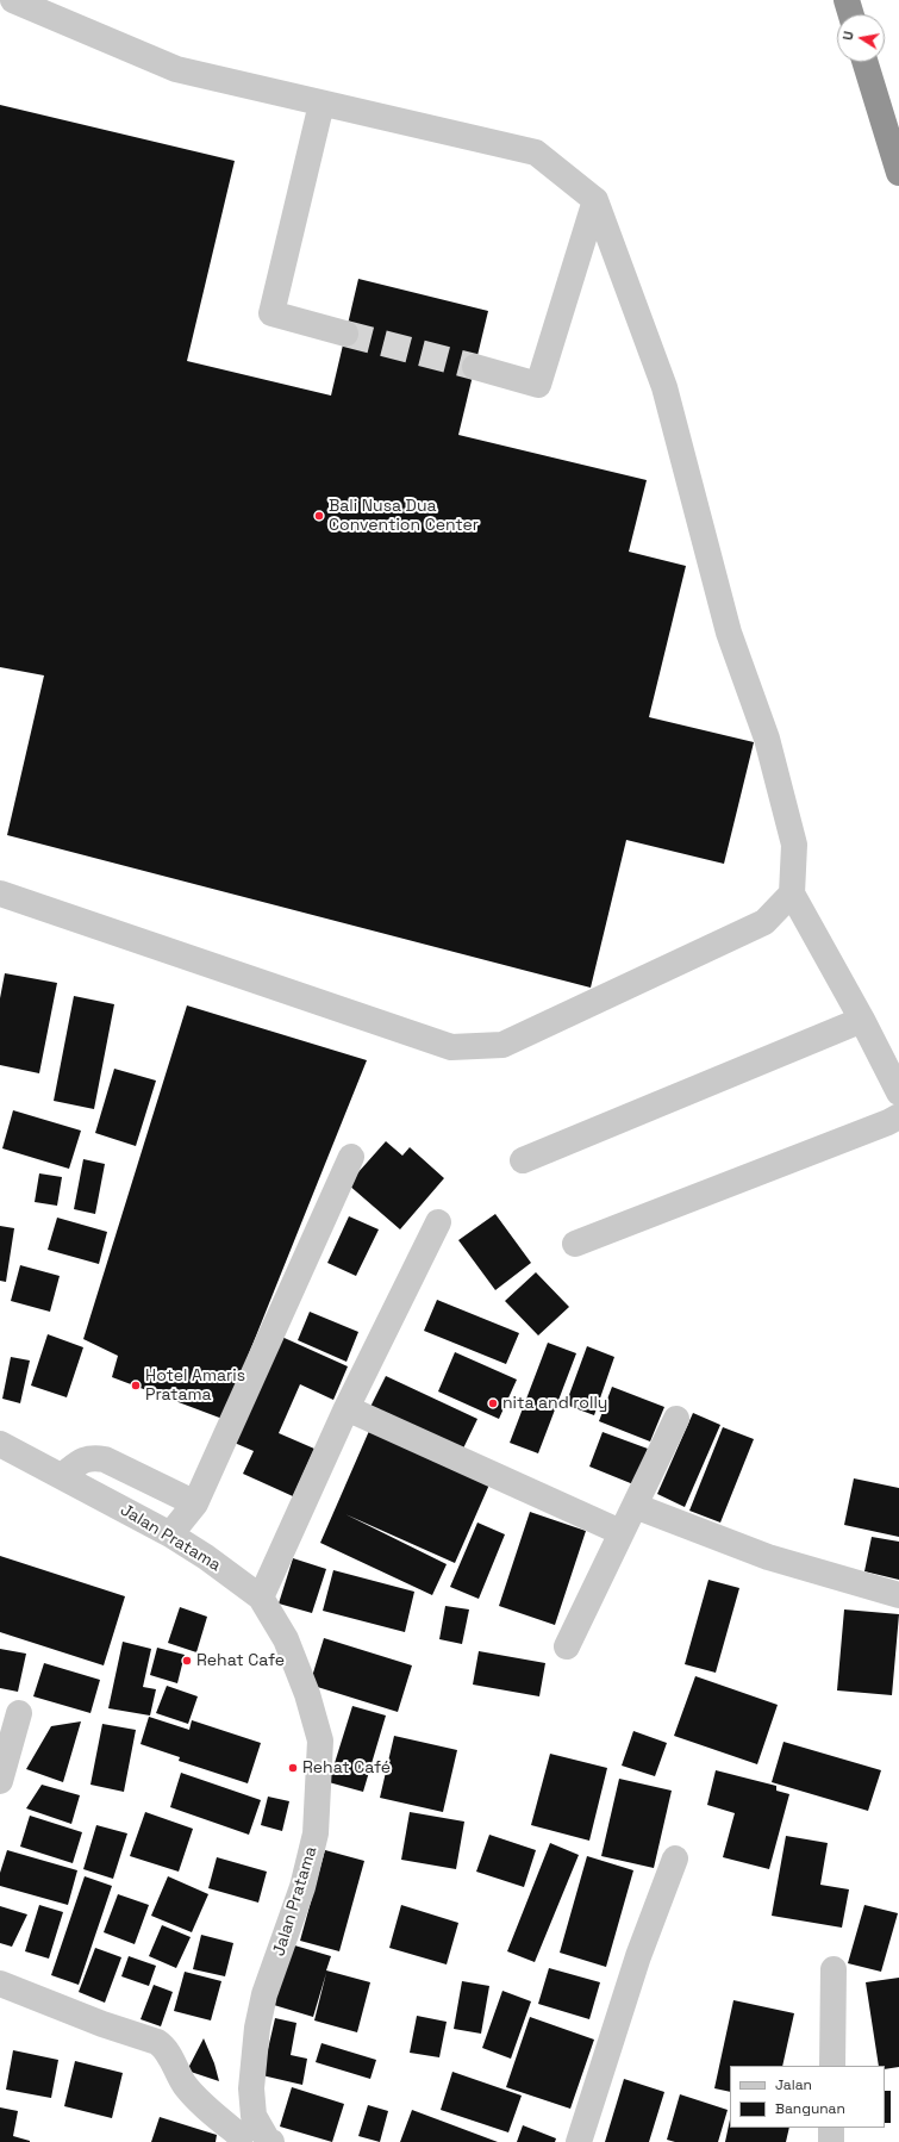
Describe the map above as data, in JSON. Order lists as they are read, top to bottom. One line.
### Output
{"streets":{"street":["Jalan Pratama"]},"places":["Bali Nusa Dua Convention Center","Hotel Amaris Pratama","nita and rolly","Rehat Cafe","Rehat Café"],"legend":["Jalan","Bangunan"],"north":"left"}
